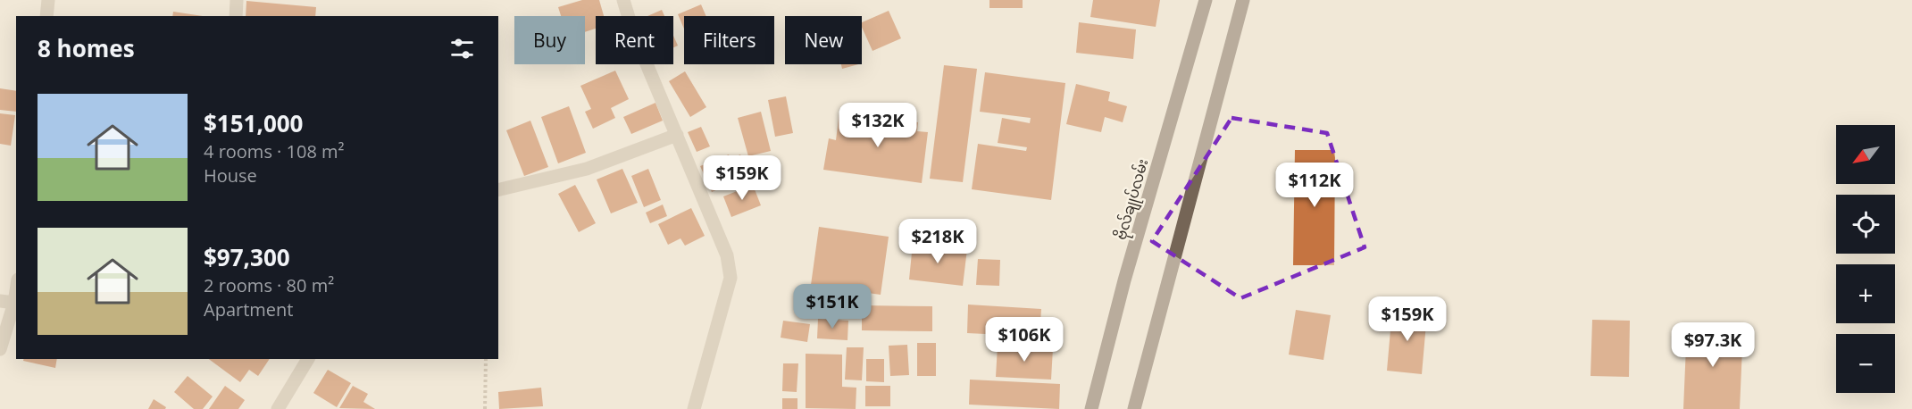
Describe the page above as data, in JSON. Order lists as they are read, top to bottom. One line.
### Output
{"streets":{"main road":["ဗိုလ်ချုပ်လမ်း"]},"north":"bottom left","page":{"chip":["Buy","Rent","Filters","New"],"heading":"8 homes","list":[{"name":"$151,000","note":"4 rooms · 108 m² · House"},{"name":"$97,300","note":"2 rooms · 80 m² · Apartment"}],"price":["$132K","$159K","$112K","$218K","$151K","$159K","$106K","$97.3K"],"map_buttons":["+","−"]}}
